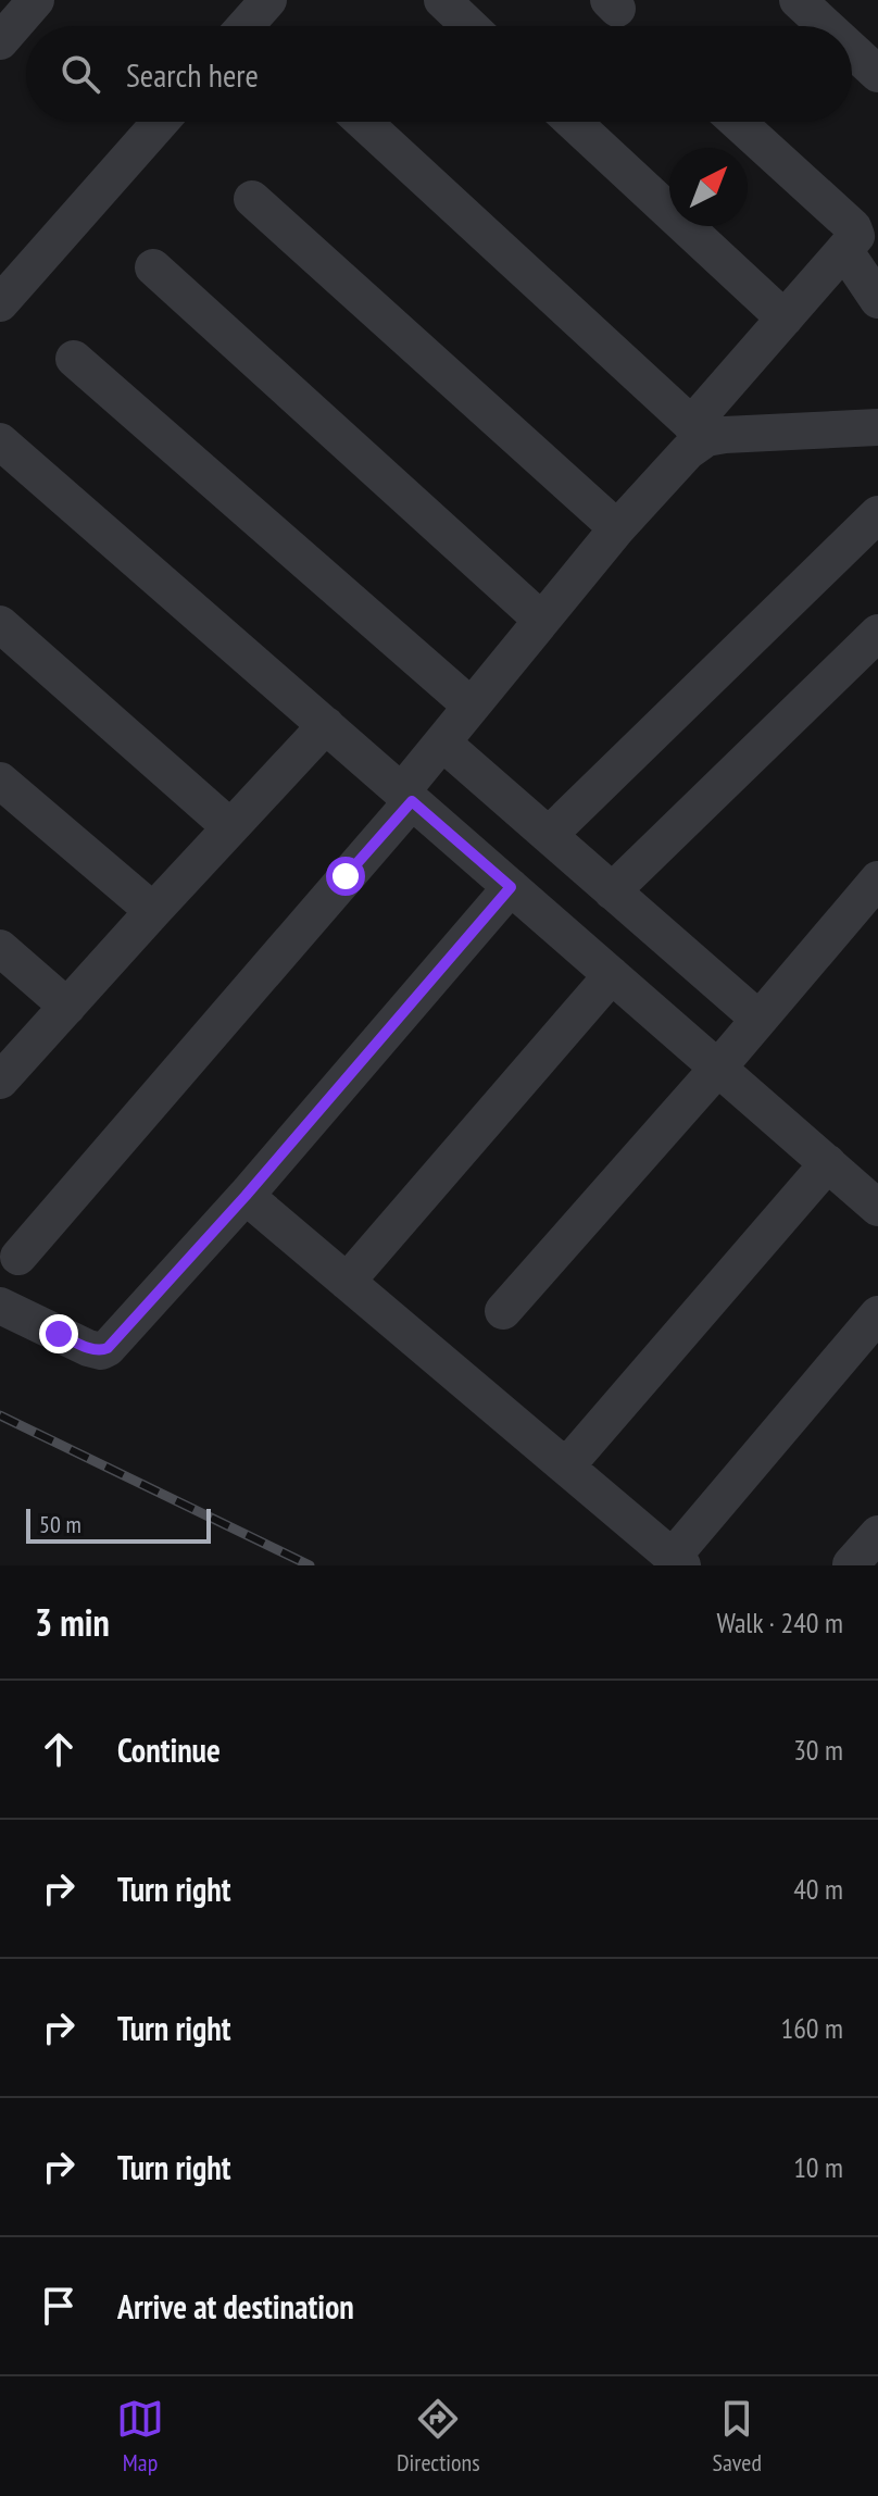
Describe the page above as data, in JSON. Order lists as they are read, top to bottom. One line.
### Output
{"scale_bar":"50 m","north":"top right","page":{"search":"Search here","scale":"50 m","heading":["3 min","Walk · 240 m"],"list":[["Continue","30 m"],["Turn right","40 m"],["Turn right","160 m"],["Turn right","10 m"],"Arrive at destination"],"nav":["Map","Directions","Saved"]}}
